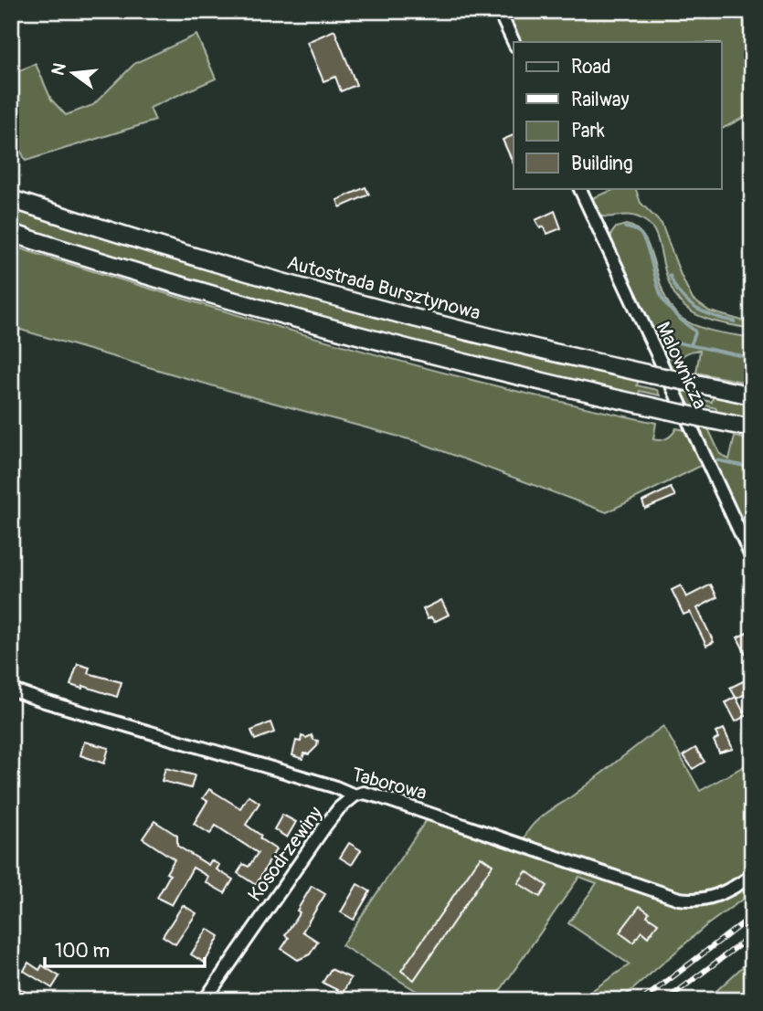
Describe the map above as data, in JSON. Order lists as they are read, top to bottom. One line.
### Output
{"streets":{"highway":["Autostrada Bursztynowa"],"street":["Malownicza","Taborowa","Kosodrzewiny"]},"crossings":[["Taborowa","Kosodrzewiny"]],"legend":["Road","Railway","Park","Building"],"scale_bar":"100 m","north":"left"}
